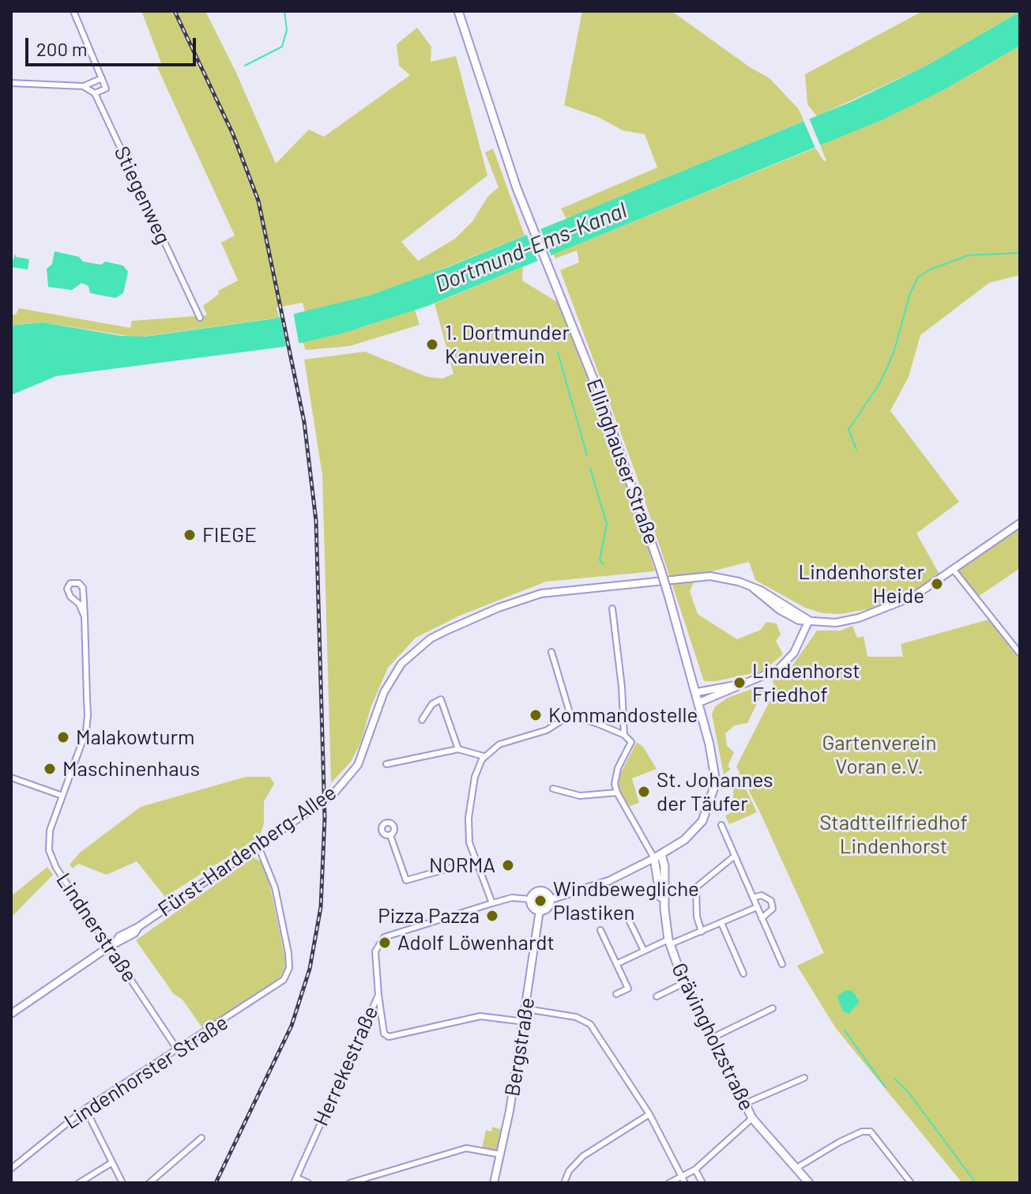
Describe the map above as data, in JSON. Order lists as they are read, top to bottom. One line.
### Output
{"streets":{"main road":["Ellinghauser Straße","Grävingholzstraße"],"street":["Stiegenweg","Fürst-Hardenberg-Allee","Lindnerstraße","Bergstraße","Herrekestraße","Lindenhorster Straße"]},"crossings":[["Ellinghauser Straße","Grävingholzstraße"],["Fürst-Hardenberg-Allee","Lindnerstraße"],["Fürst-Hardenberg-Allee","Lindenhorster Straße"],["Lindnerstraße","Lindenhorster Straße"]],"water":["Dortmund-Ems-Kanal"],"parks":["Gartenverein Voran e.V.","Stadtteilfriedhof Lindenhorst"],"places":["1. Dortmunder Kanuverein","FIEGE","Lindenhorster Heide","Lindenhorst Friedhof","Kommandostelle","Malakowturm","Maschinenhaus","St. Johannes der Täufer","NORMA","Windbewegliche Plastiken","Pizza Pazza","Adolf Löwenhardt"],"scale_bar":"200 m"}
